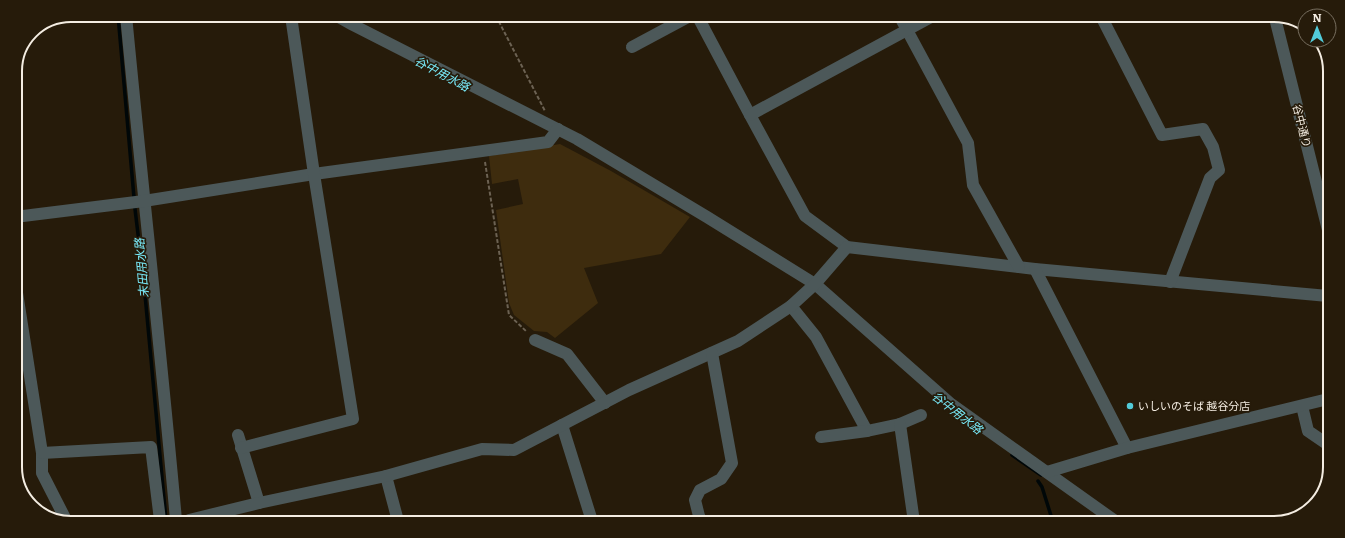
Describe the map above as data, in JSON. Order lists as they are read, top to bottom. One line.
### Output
{"streets":{"street":["谷中通り"]},"water":["谷中用水路","末田用水路"],"places":["いしいのそば 越谷分店"],"north":"top"}
